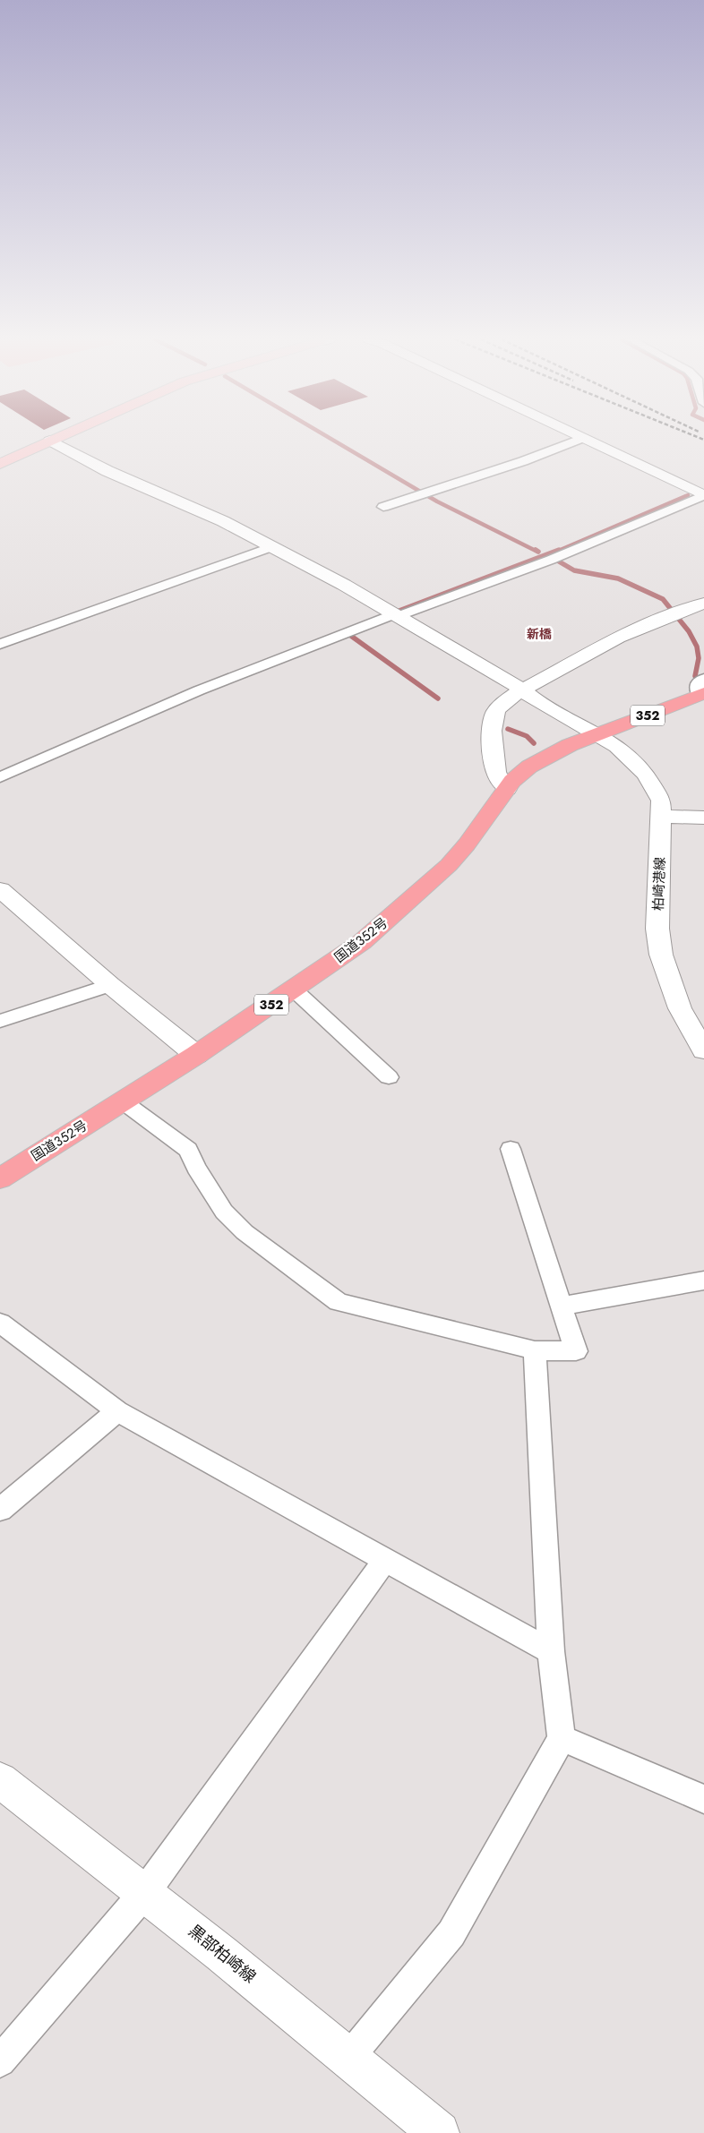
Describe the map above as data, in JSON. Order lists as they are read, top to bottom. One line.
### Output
{"streets":{"highway":["352","国道352号"],"street":["柏崎港線","黒部柏崎線"]},"crossings":[["柏崎港線","国道352号"]],"districts":["新橋"]}
